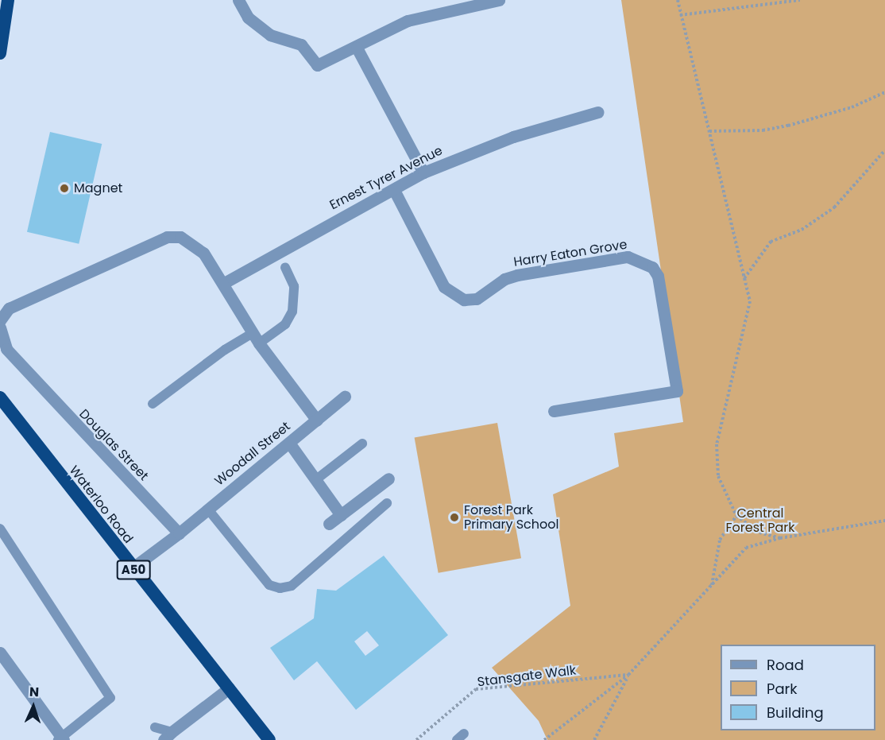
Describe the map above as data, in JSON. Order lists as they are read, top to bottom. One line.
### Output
{"streets":{"highway":["Waterloo Road","A50"],"street":["Ernest Tyrer Avenue","Harry Eaton Grove","Douglas Street","Woodall Street"],"path":["Stansgate Walk"]},"crossings":[["Ernest Tyrer Avenue","Harry Eaton Grove"],["Douglas Street","Woodall Street"]],"parks":["Central Forest Park"],"places":["Magnet","Forest Park Primary School"],"legend":["Road","Park","Building"],"north":"top"}
